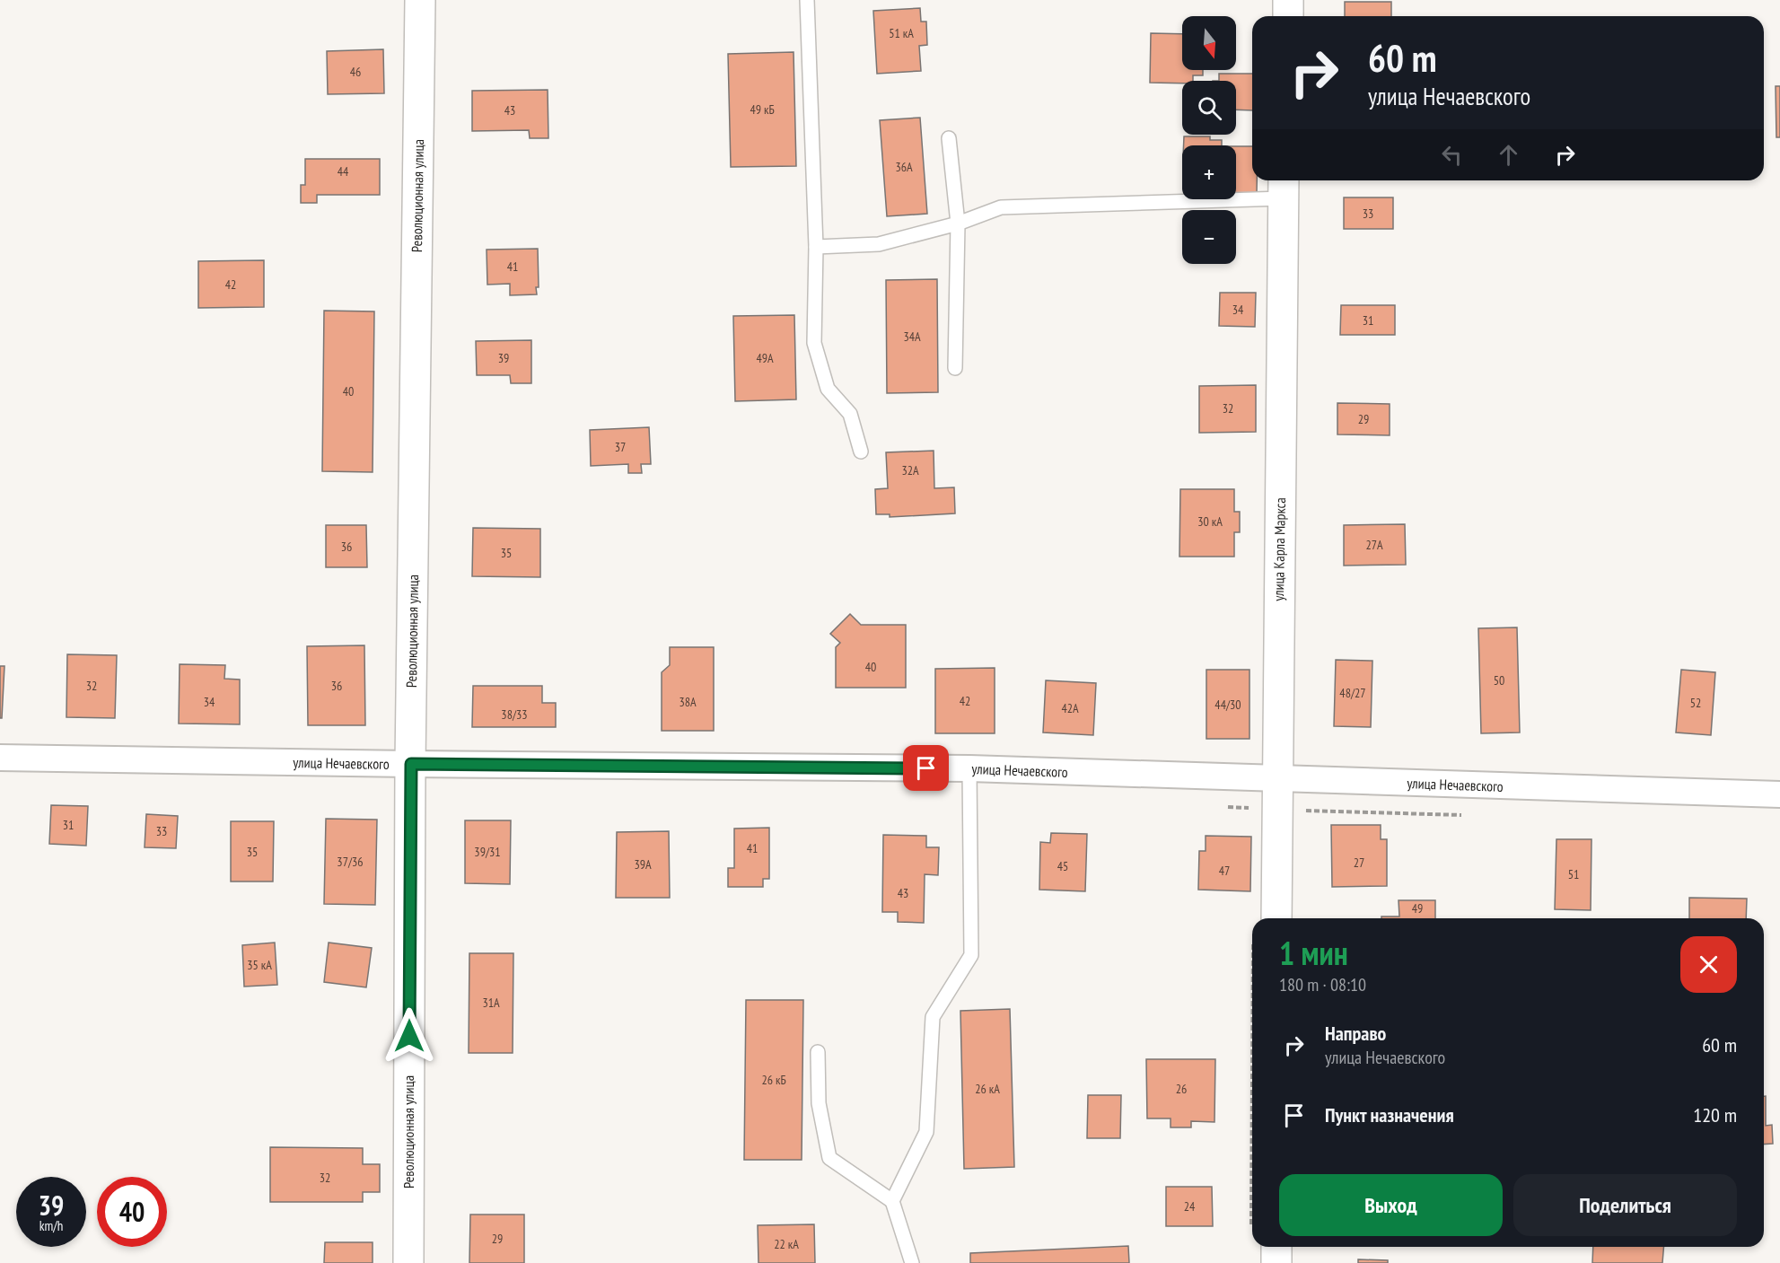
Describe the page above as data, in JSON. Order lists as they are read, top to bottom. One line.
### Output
{"streets":{"street":["Революционная улица","улица Карла Маркса","улица Нечаевского"]},"crossings":[["Революционная улица","улица Нечаевского"],["улица Карла Маркса","улица Нечаевского"]],"house_numbers":["51 кА","46","49 кБ","43","36А","44","33","41","42","34","31","34А","39","49А","40","32","29","37","32А","30 кА","27А","36","35","40","50","32","36","48/27","42","34","38А","52","44/30","42А","38/33","31","33","41","35","39/31","37/36","27","39А","45","47","51","43","49","35 кА","31А","26 кБ","26 кА","26","32","24","29","22 кА"],"north":"bottom","page":{"map_buttons":["+","−"],"turn":["60 m","улица Нечаевского"],"heading":["1 мин","180 m · 08:10"],"list":[{"name":"Направо","note":"улица Нечаевского","value":"60 m"},{"name":"Пункт назначения","value":"120 m"}],"buttons":["Выход","Поделиться"],"speed":"39 km/h","limit":"40"}}
